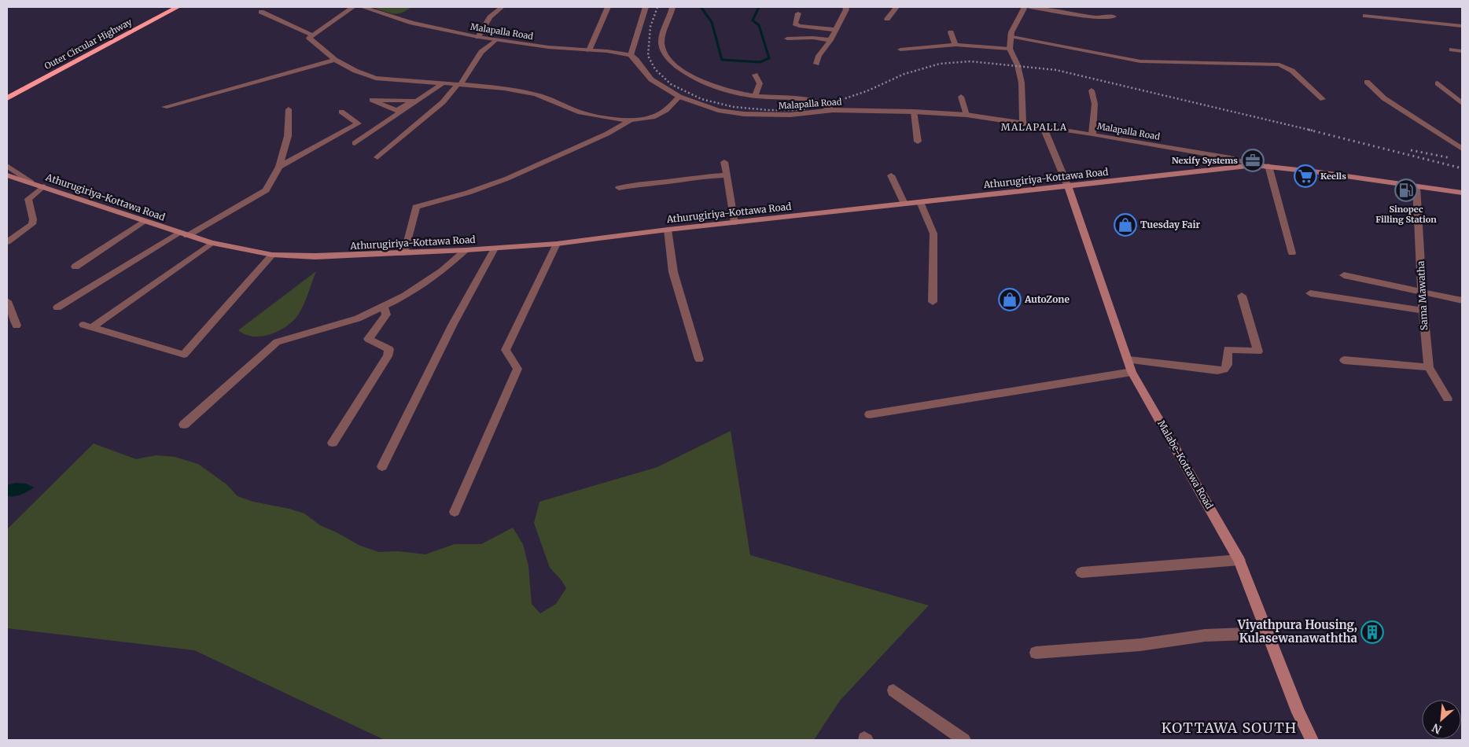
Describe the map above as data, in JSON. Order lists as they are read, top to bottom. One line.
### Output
{"streets":{"highway":["Outer Circular Highway"],"main road":["Athurugiriya-Kottawa Road","Malabe-Kottawa Road"],"street":["Malapalla Road","Sama Mawatha"]},"crossings":[["Malapalla Road","Athurugiriya-Kottawa Road"],["Athurugiriya-Kottawa Road","Sama Mawatha"],["Athurugiriya-Kottawa Road","Malabe-Kottawa Road"]],"districts":["MALAPALLA","KOTTAWA SOUTH"],"places":{"office":["Nexify Systems"],"supermarket":["Keells"],"fuel station":["Sinopec Filling Station"],"shop":["Tuesday Fair","AutoZone"],"building":["Viyathpura Housing, Kulasewanawaththa"]},"north":"bottom left"}
